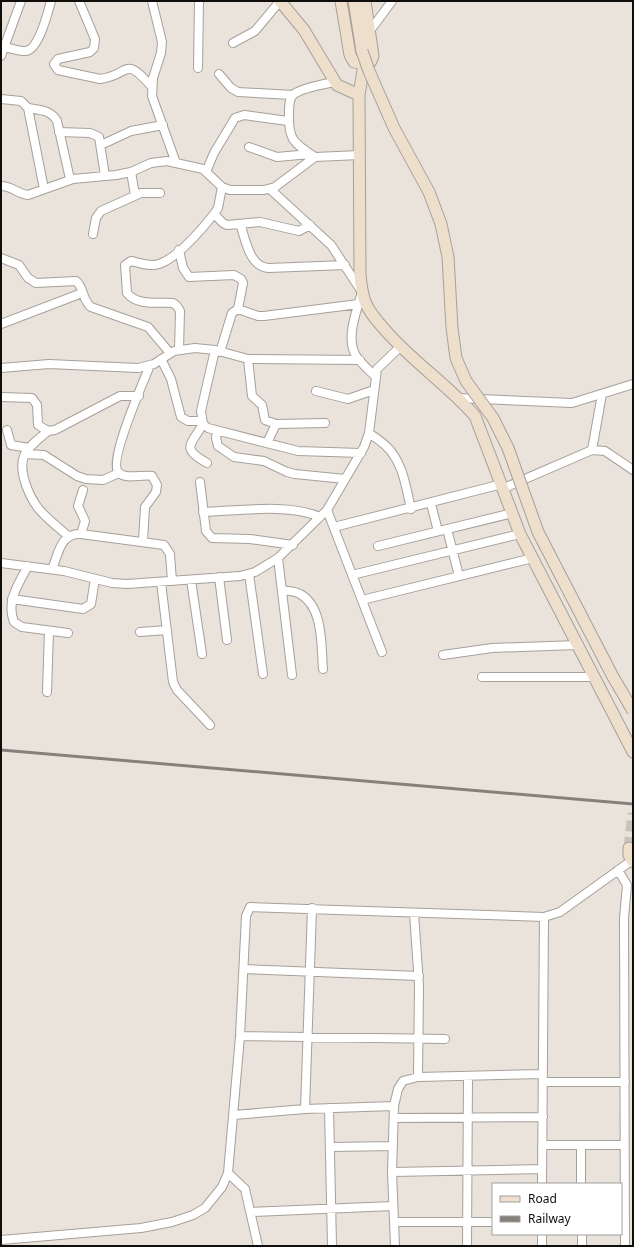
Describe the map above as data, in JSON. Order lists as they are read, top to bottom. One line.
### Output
{"legend":["Road","Railway"]}
